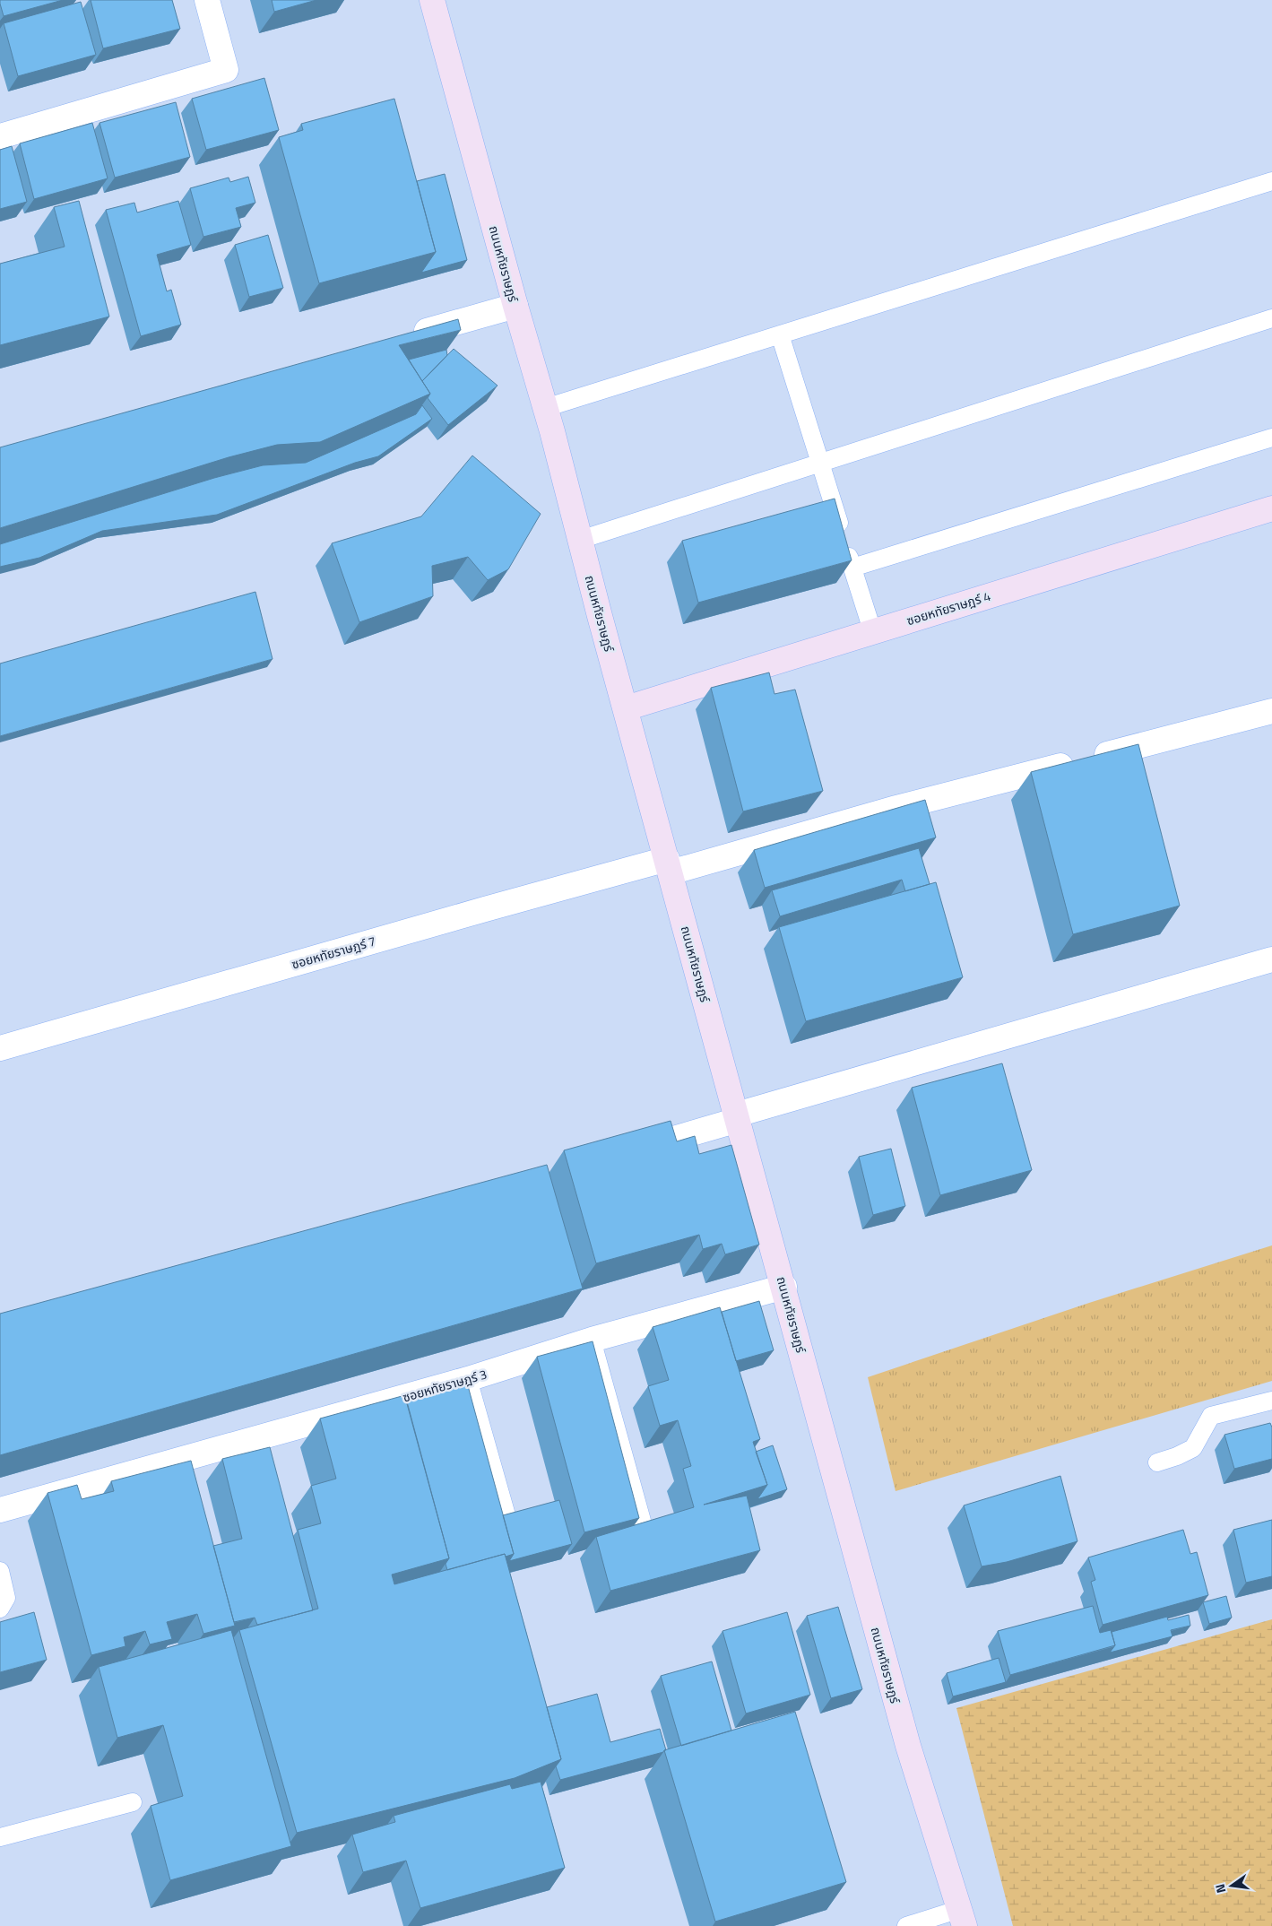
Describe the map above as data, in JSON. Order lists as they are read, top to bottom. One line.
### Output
{"streets":{"main road":["ถนนหทัยราษฎร์","ซอยหทัยราษฎร์ 4"],"street":["ซอยหทัยราษฎร์ 7","ซอยหทัยราษฎร์ 3"]},"crossings":[["ถนนหทัยราษฎร์","ซอยหทัยราษฎร์ 4"],["ถนนหทัยราษฎร์","ซอยหทัยราษฎร์ 7"],["ถนนหทัยราษฎร์","ซอยหทัยราษฎร์ 3"]],"north":"left"}
